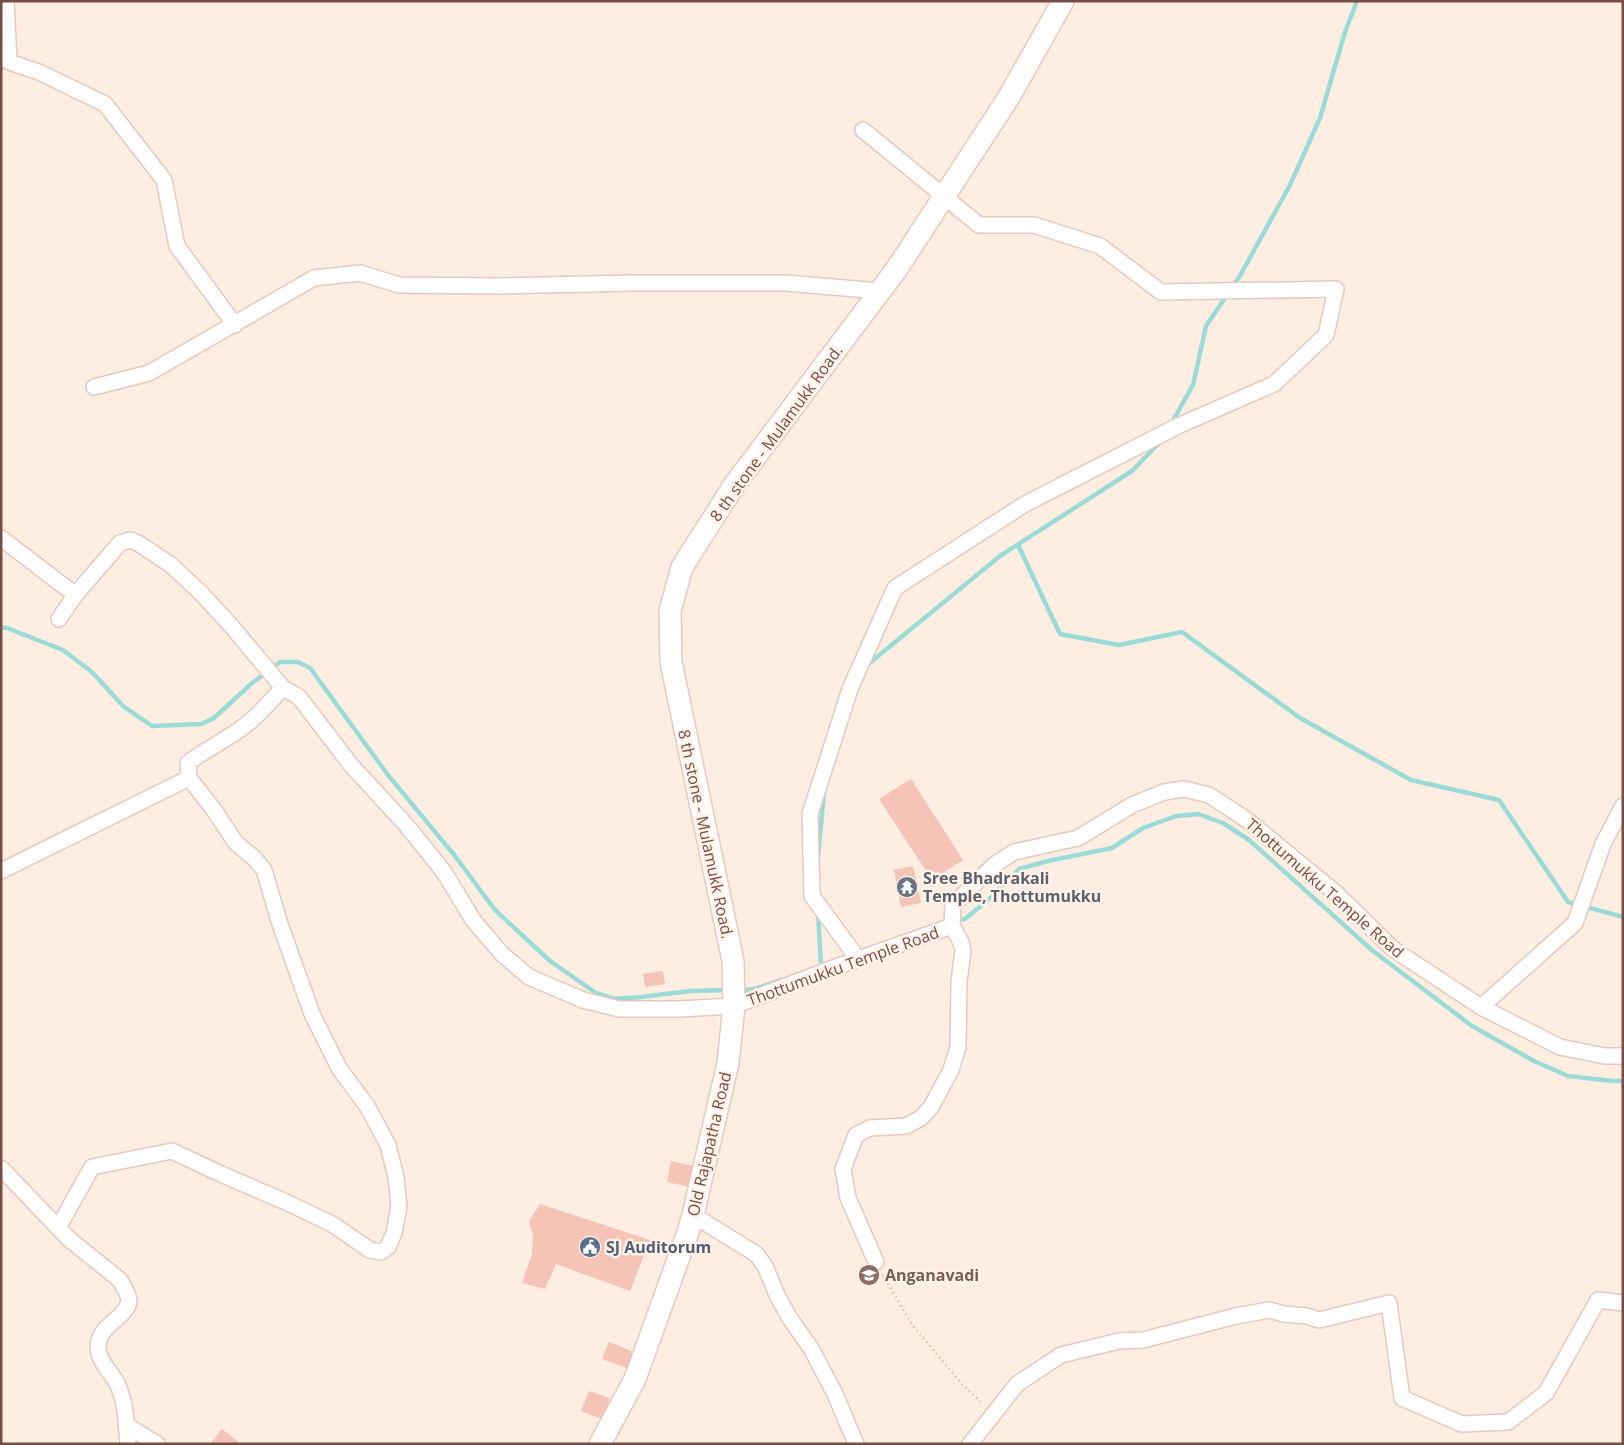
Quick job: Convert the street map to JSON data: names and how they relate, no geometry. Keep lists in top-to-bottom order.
{
  "streets": {
    "main road": ["8 th stone - Mulamukk Road.", "Old Rajapatha Road"],
    "street": ["Thottumukku Temple Road"]
  },
  "crossings": [
    ["8 th stone - Mulamukk Road.", "Old Rajapatha Road"],
    ["Thottumukku Temple Road", "Old Rajapatha Road"]
  ],
  "places": {
    "temple": ["Sree Bhadrakali Temple, Thottumukku"],
    "public building": ["SJ Auditorum"],
    "school or university": ["Anganavadi"]
  }
}
